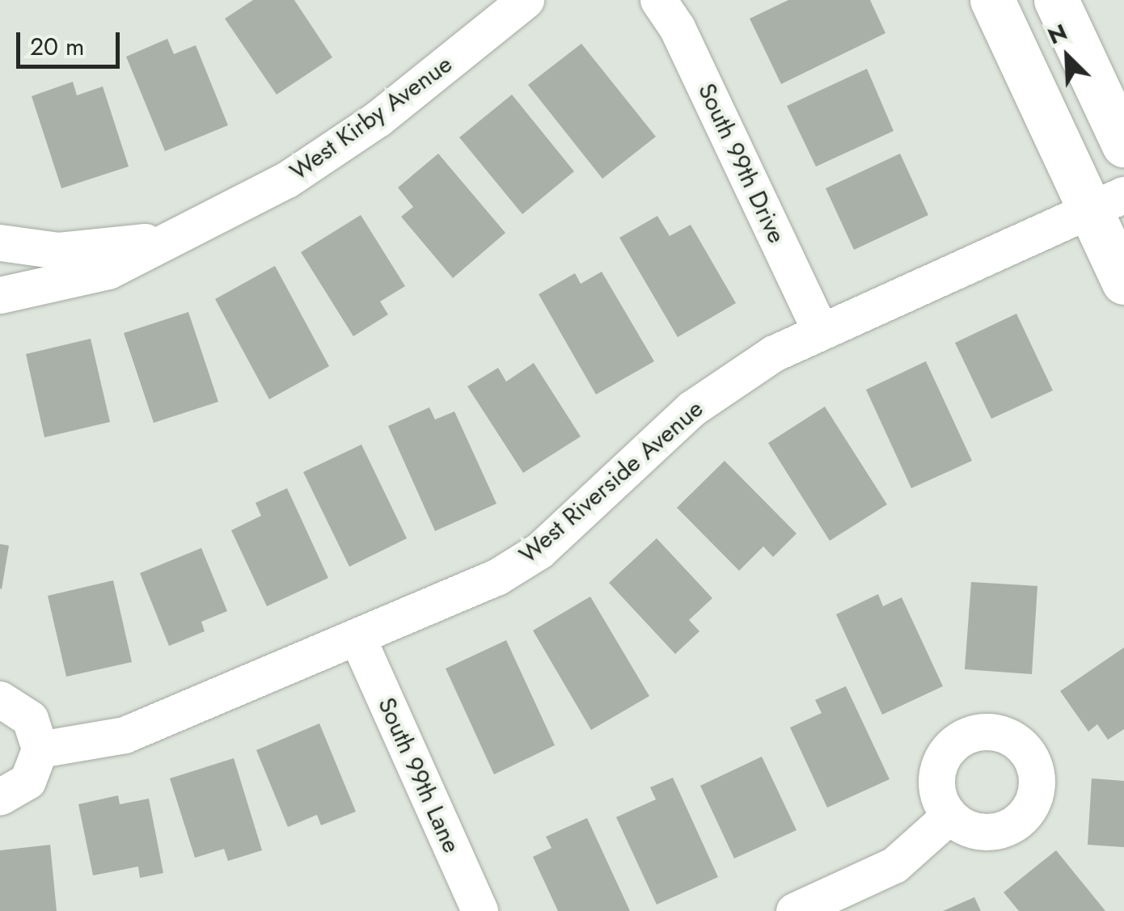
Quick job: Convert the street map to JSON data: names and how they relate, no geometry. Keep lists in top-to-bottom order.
{
  "streets": {
    "street": [
      "West Kirby Avenue",
      "South 99th Drive",
      "West Riverside Avenue",
      "South 99th Lane"
    ]
  },
  "crossings": [
    ["South 99th Drive", "West Riverside Avenue"],
    ["West Riverside Avenue", "South 99th Lane"]
  ],
  "scale_bar": "20 m",
  "north": "top left"
}
